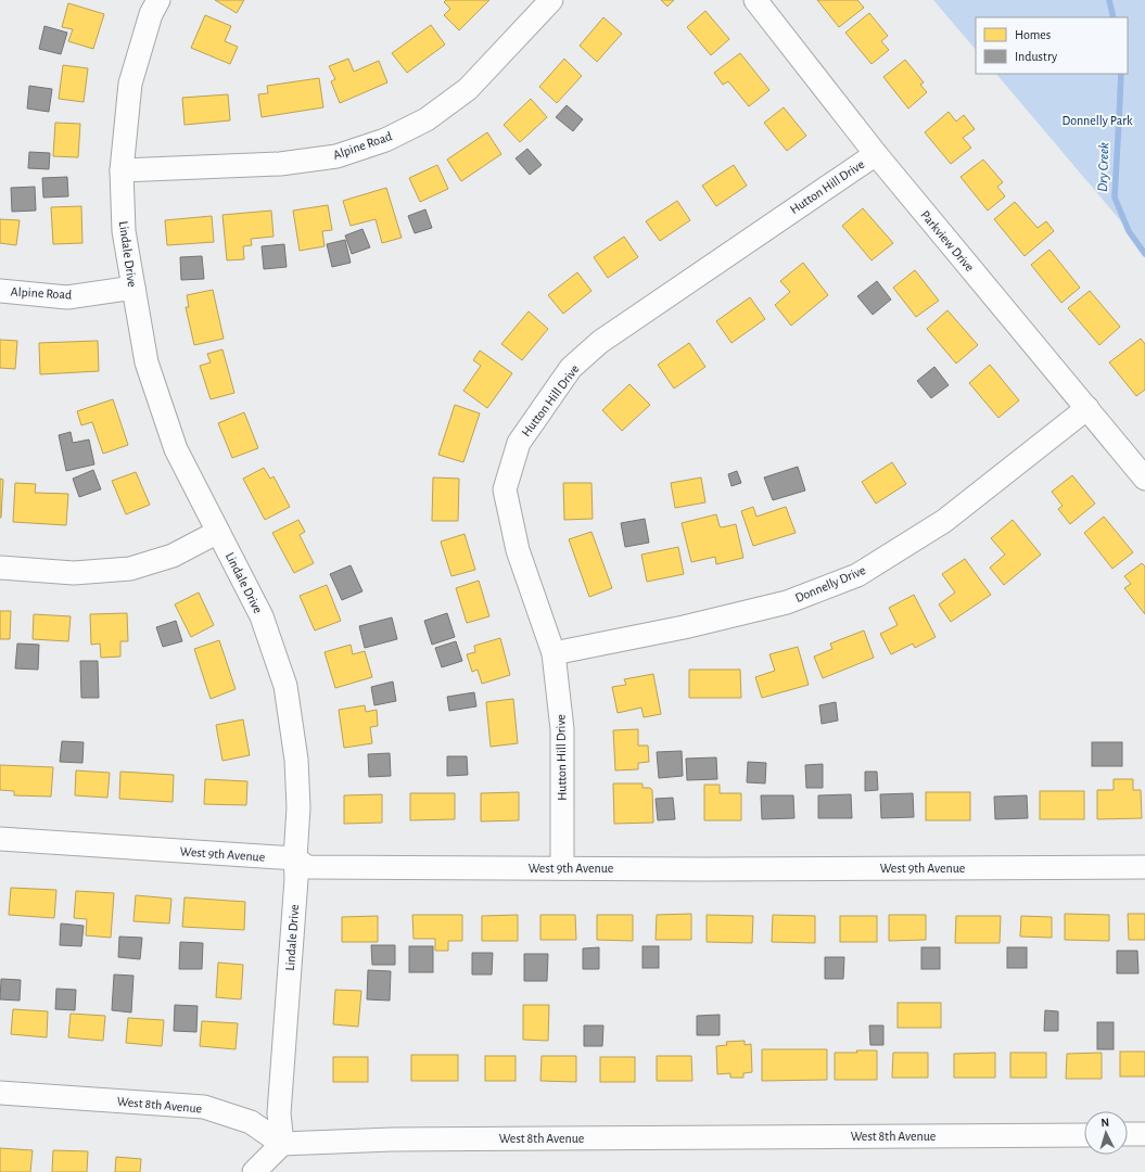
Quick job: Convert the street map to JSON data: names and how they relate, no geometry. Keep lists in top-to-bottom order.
{
  "streets": {
    "street": [
      "Alpine Road",
      "Hutton Hill Drive",
      "Parkview Drive",
      "Lindale Drive",
      "Donnelly Drive",
      "West 9th Avenue",
      "West 8th Avenue"
    ]
  },
  "crossings": [
    ["Alpine Road", "Lindale Drive"],
    ["Hutton Hill Drive", "Parkview Drive"],
    ["Hutton Hill Drive", "Donnelly Drive"],
    ["Hutton Hill Drive", "West 9th Avenue"],
    ["Parkview Drive", "Donnelly Drive"],
    ["Lindale Drive", "West 9th Avenue"],
    ["Lindale Drive", "West 8th Avenue"]
  ],
  "water": ["Dry Creek"],
  "parks": ["Donnelly Park"],
  "legend": ["Homes", "Industry"],
  "north": "top"
}
